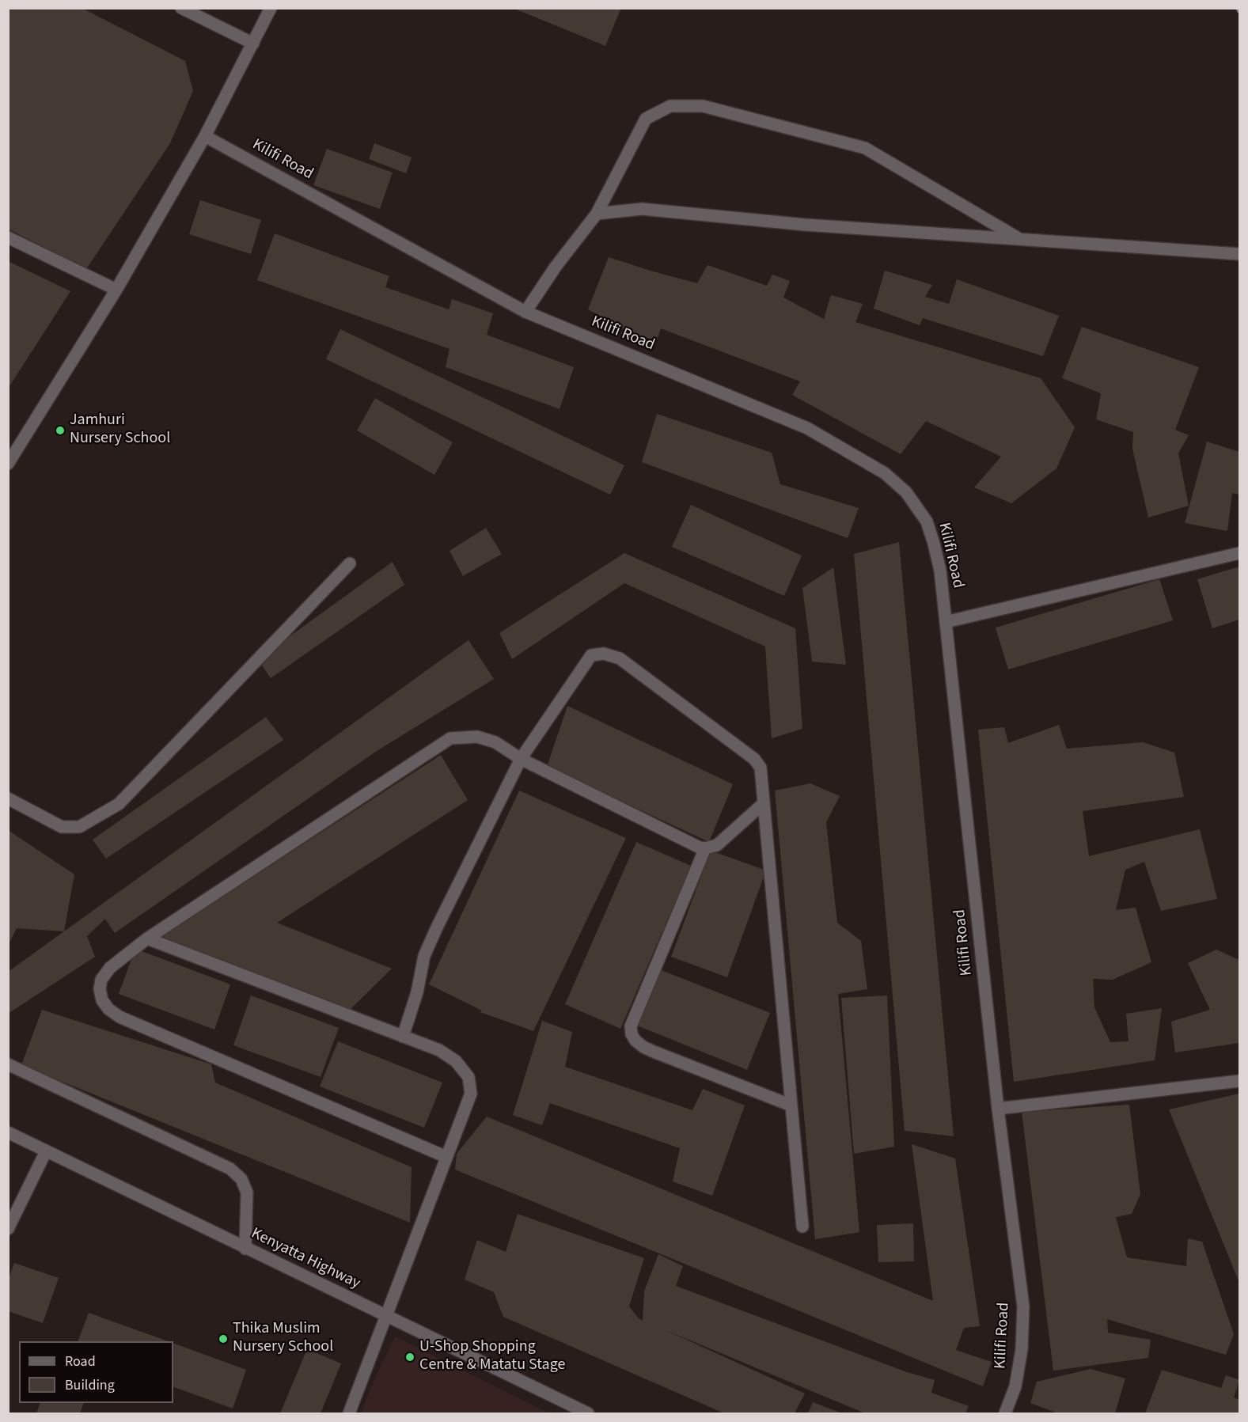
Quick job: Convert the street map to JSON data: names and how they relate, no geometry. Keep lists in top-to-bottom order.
{
  "streets": {
    "street": ["Kilifi Road", "Kenyatta Highway"]
  },
  "places": ["Jamhuri Nursery School", "Thika Muslim Nursery School", "U-Shop Shopping Centre & Matatu Stage"],
  "legend": ["Road", "Building"]
}
